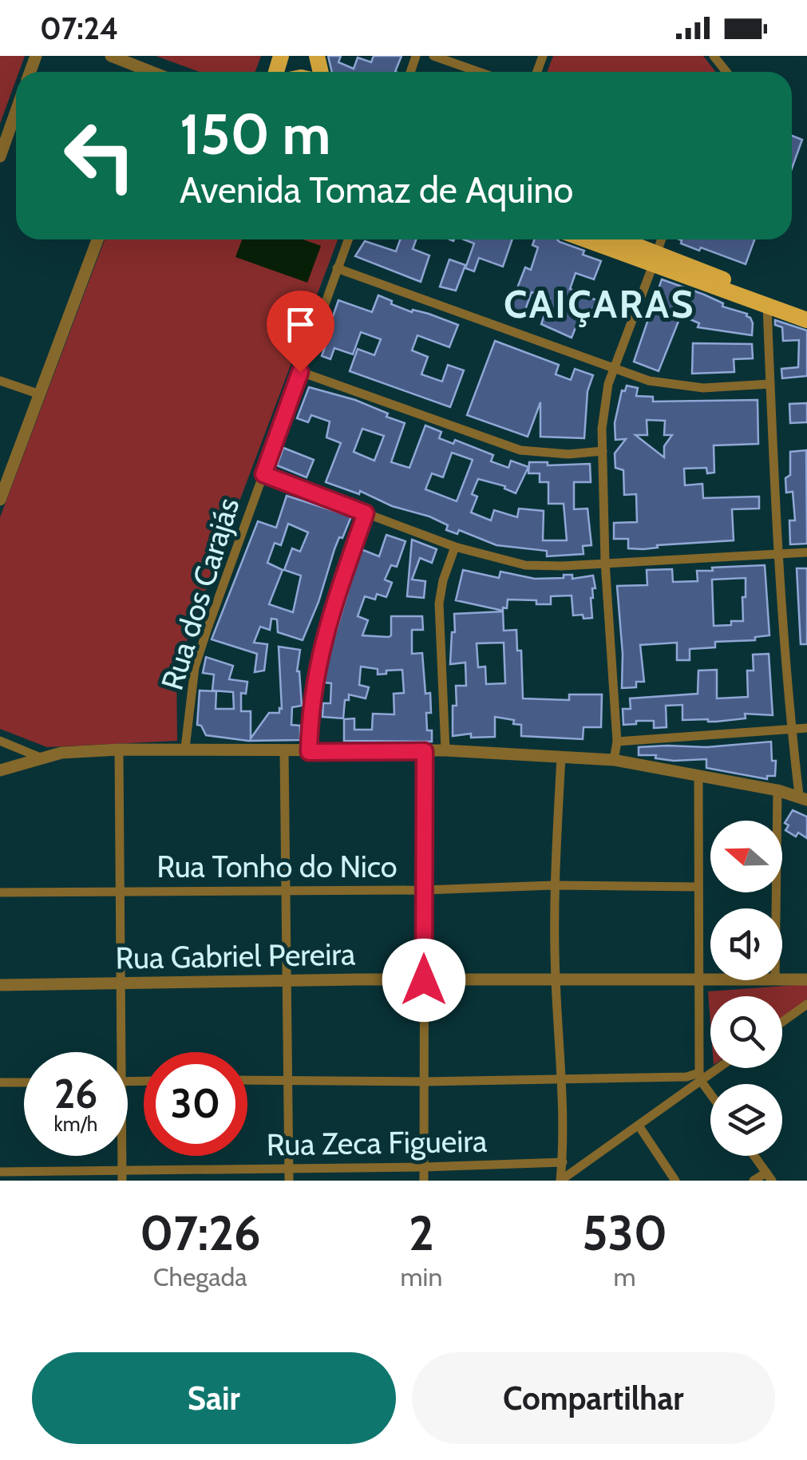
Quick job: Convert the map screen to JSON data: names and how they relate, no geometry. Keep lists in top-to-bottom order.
{
  "streets": {
    "street": [
      "Rua dos Carajás",
      "Rua Tonho do Nico",
      "Rua Gabriel Pereira",
      "Rua Zeca Figueira"
    ]
  },
  "districts": ["CAIÇARAS"],
  "north": "left",
  "page": {
    "status": "07:24",
    "turn": ["150 m", "Avenida Tomaz de Aquino"],
    "speed": "26 km/h",
    "limit": "30",
    "eta": [
      "07:26",
      "Chegada",
      "2",
      "min",
      "530",
      "m"
    ],
    "buttons": ["Sair", "Compartilhar"]
  }
}
